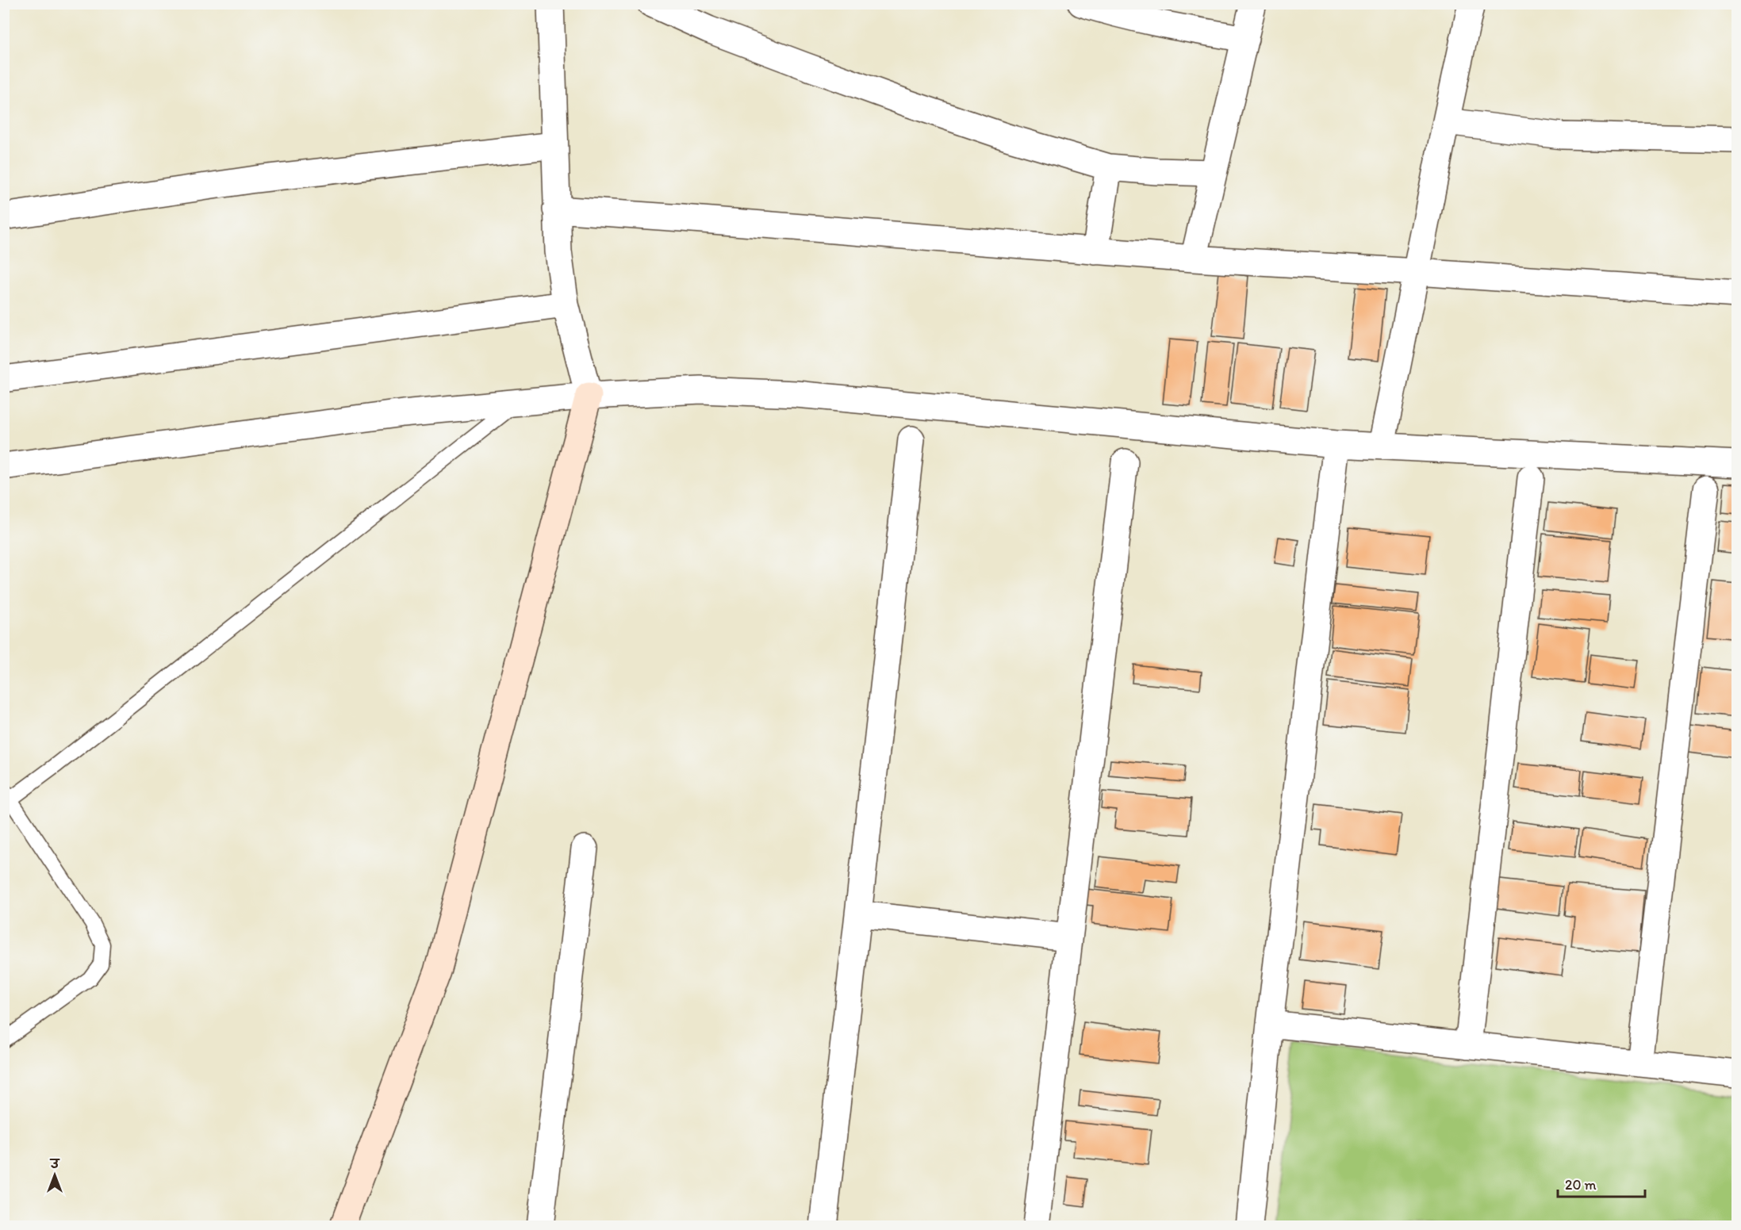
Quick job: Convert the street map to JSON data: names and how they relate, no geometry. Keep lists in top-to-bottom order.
{
  "scale_bar": "20 m",
  "north": "top"
}
